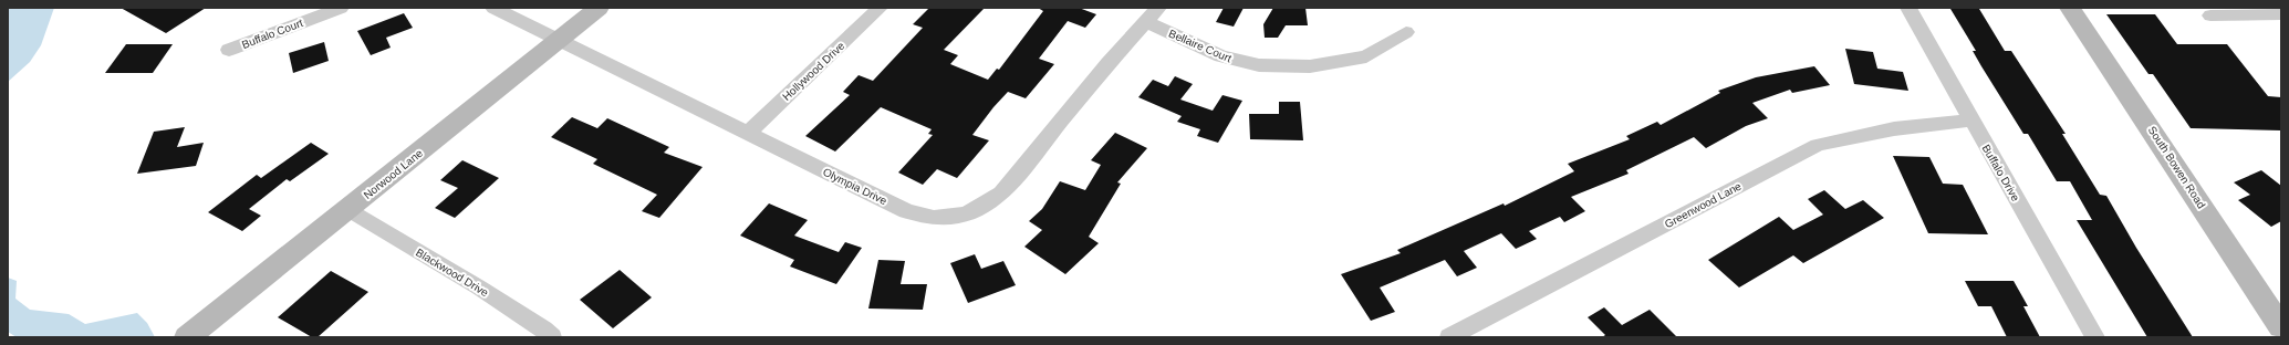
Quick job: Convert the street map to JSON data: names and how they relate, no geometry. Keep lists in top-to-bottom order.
{
  "streets": {
    "street": [
      "Buffalo Court",
      "Bellaire Court",
      "Hollywood Drive",
      "South Bowen Road",
      "Buffalo Drive",
      "Norwood Lane",
      "Olympia Drive",
      "Greenwood Lane",
      "Blackwood Drive"
    ]
  },
  "crossings": [
    ["Bellaire Court", "Olympia Drive"],
    ["Hollywood Drive", "Olympia Drive"],
    ["Buffalo Drive", "Greenwood Lane"],
    ["Norwood Lane", "Olympia Drive"],
    ["Norwood Lane", "Blackwood Drive"]
  ]
}
